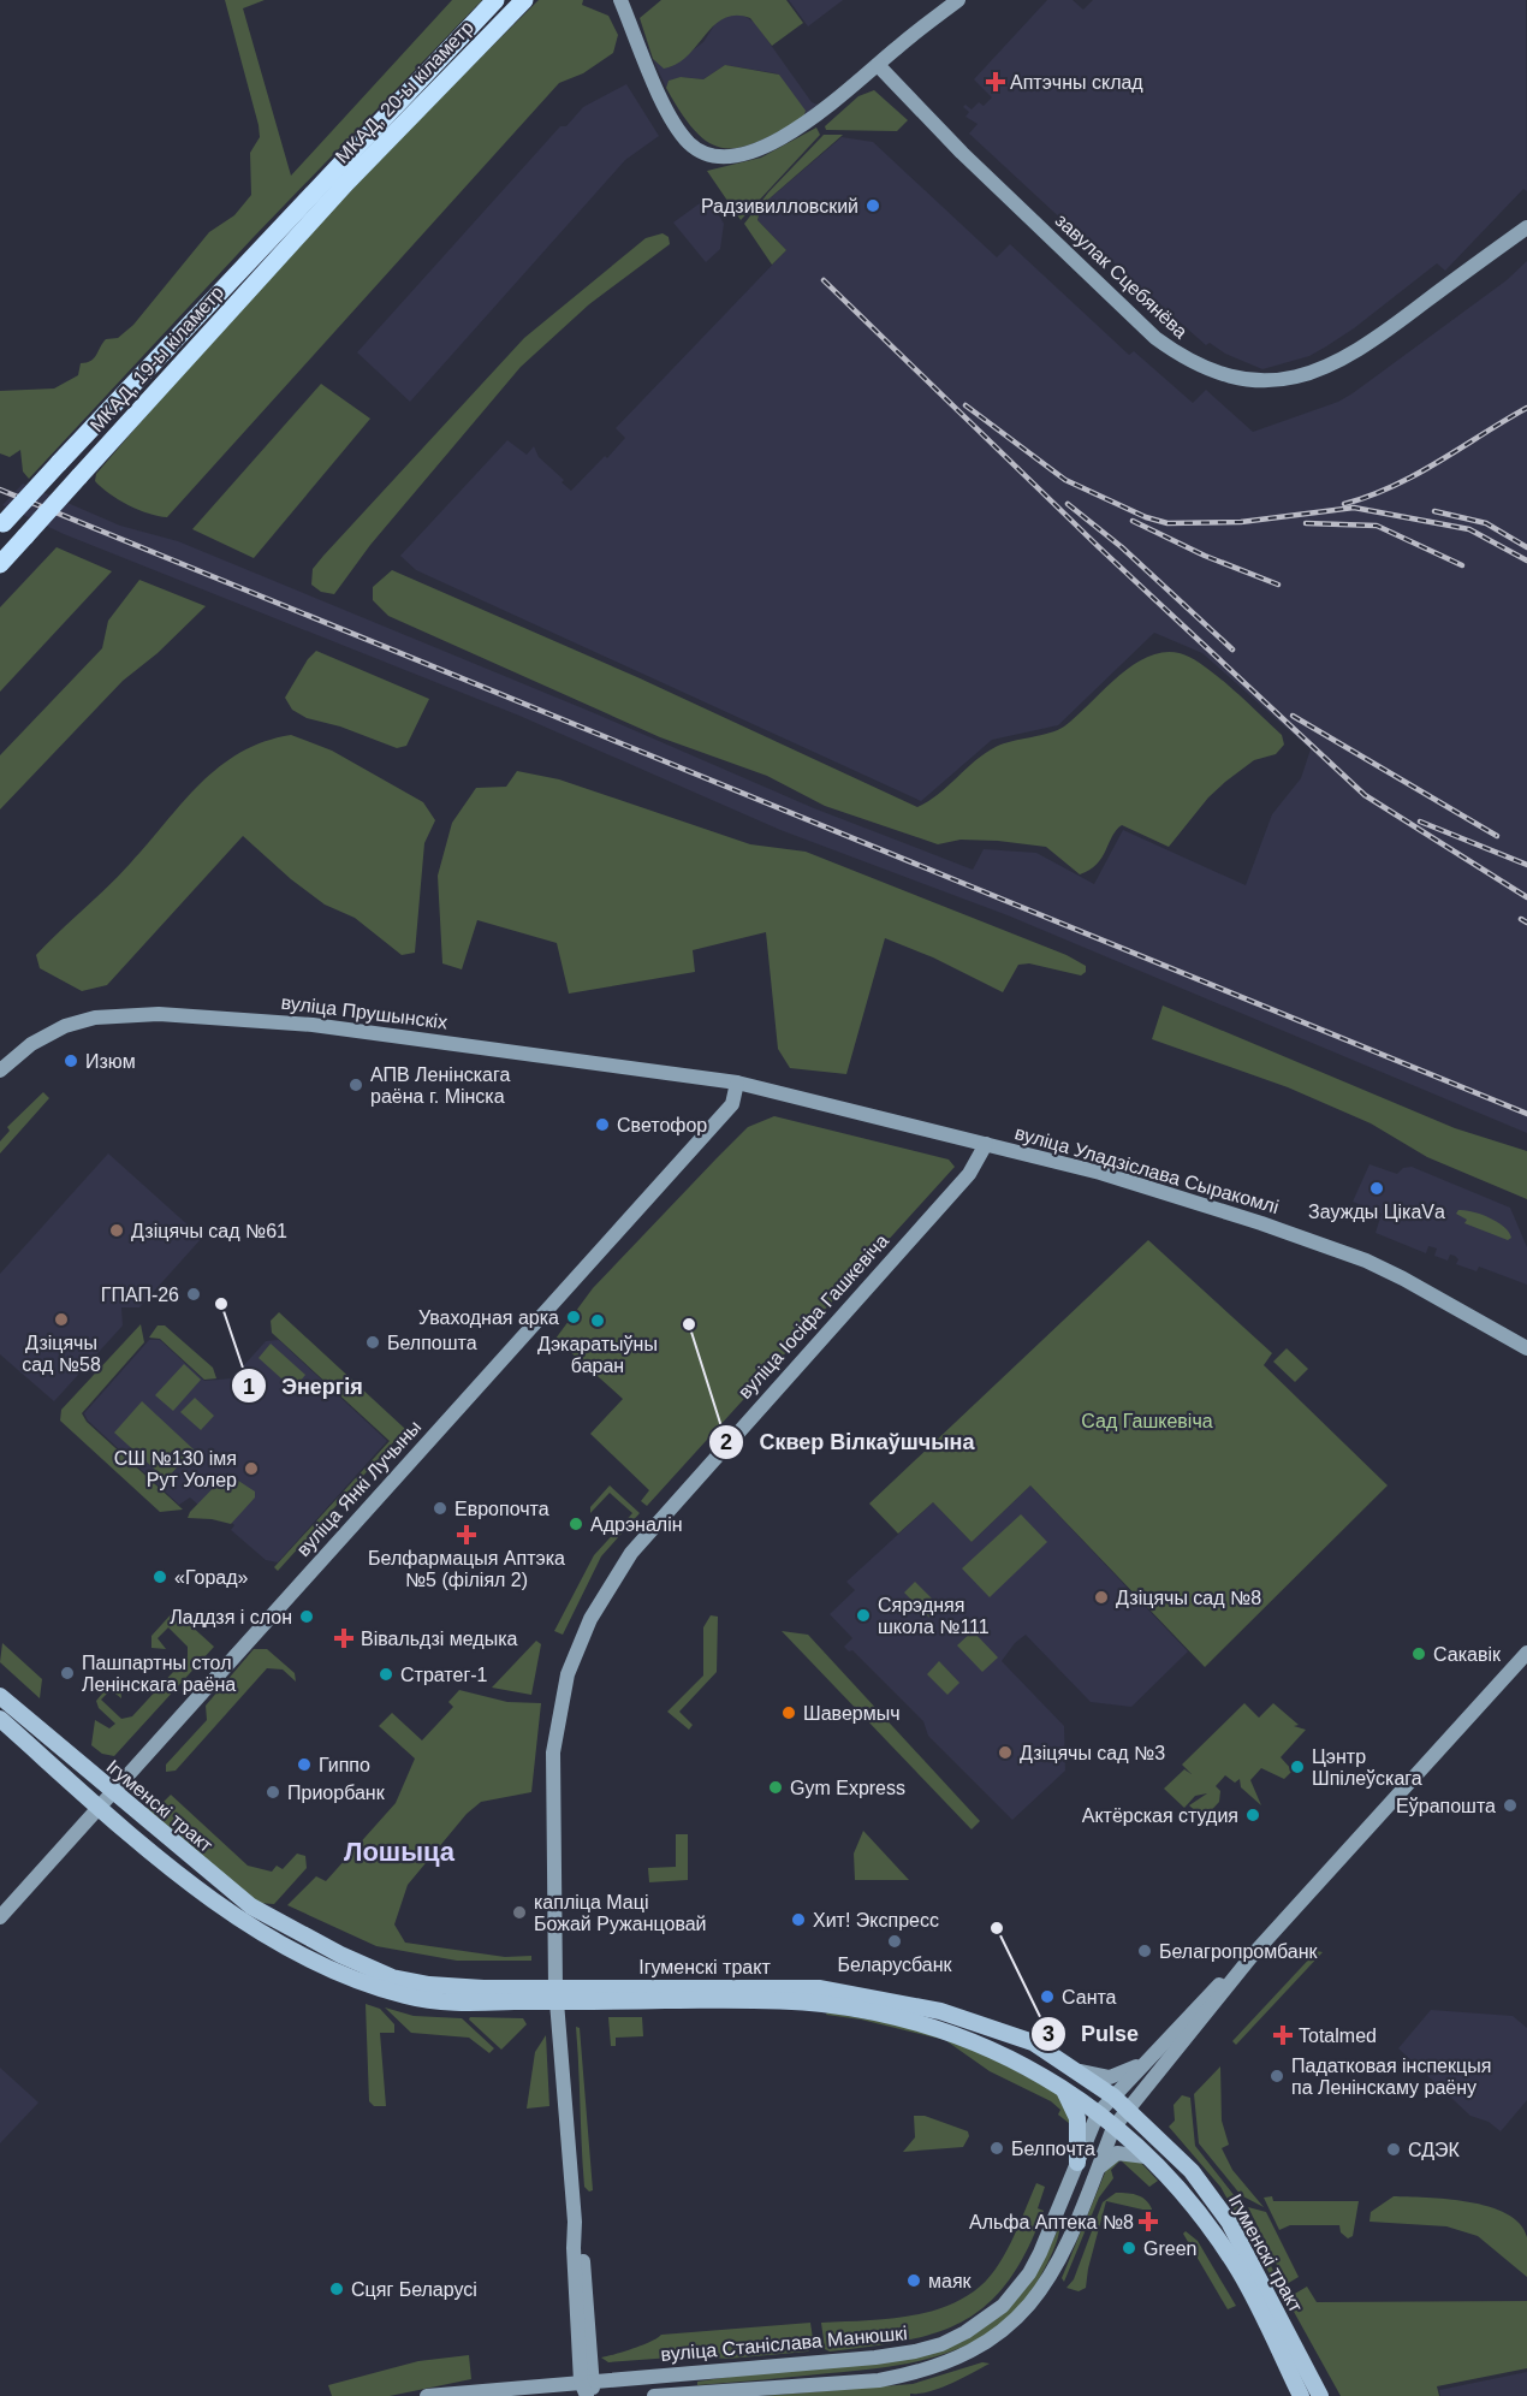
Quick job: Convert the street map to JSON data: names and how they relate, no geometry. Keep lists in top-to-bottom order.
{
  "streets": {
    "highway": ["МКАД, 20-ы кіламетр", "МКАД, 19-ы кіламетр"],
    "main road": ["Ігуменскі тракт"],
    "street": [
      "завулак Сцебянёва",
      "вуліца Прушынскіх",
      "вуліца Уладзіслава Сыракомлі",
      "вуліца Іосіфа Гашкевіча",
      "вуліца Янкі Лучыны",
      "вуліца Станіслава Манюшкі"
    ]
  },
  "crossings": [
    ["МКАД, 20-ы кіламетр", "МКАД, 19-ы кіламетр"],
    ["вуліца Прушынскіх", "вуліца Уладзіслава Сыракомлі"],
    ["вуліца Прушынскіх", "вуліца Янкі Лучыны"],
    ["вуліца Уладзіслава Сыракомлі", "вуліца Іосіфа Гашкевіча"],
    ["вуліца Уладзіслава Сыракомлі", "вуліца Янкі Лучыны"],
    ["вуліца Іосіфа Гашкевіча", "Ігуменскі тракт"],
    ["вуліца Іосіфа Гашкевіча", "вуліца Станіслава Манюшкі"],
    ["вуліца Янкі Лучыны", "Ігуменскі тракт"],
    ["Ігуменскі тракт", "вуліца Станіслава Манюшкі"]
  ],
  "districts": ["Лошыца"],
  "parks": ["Сад Гашкевіча"],
  "places": {
    "health": [
      "Аптэчны склад",
      "Белфармацыя Аптэка №5 (філіял 2)",
      "Вівальдзі медыка",
      "Totalmed",
      "Альфа Аптека №8"
    ],
    "other": [
      "Радзивилловский",
      "Изюм",
      "АПВ Ленінскага раёна г. Мінска",
      "Светофор",
      "Заужды ЦікаVа",
      "Дзіцячы сад №61",
      "ГПАП-26",
      "Энергія",
      "Уваходная арка",
      "Дзіцячы сад №58",
      "Дэкаратыўны баран",
      "Сквер Вілкаўшчына",
      "Белпошта",
      "СШ №130 імя Рут Уолер",
      "Европочта",
      "Адрэналін",
      "«Горад»",
      "Дзіцячы сад №8",
      "Сярэдняя школа №111",
      "Ладдзя і слон",
      "Сакавік",
      "Пашпартны стол Ленінскага раёна",
      "Стратег-1",
      "Шавермыч",
      "Дзіцячы сад №3",
      "Гиппо",
      "Цэнтр Шпілеўскага",
      "Gym Express",
      "Приорбанк",
      "Еўрапошта",
      "Актёрская студия",
      "капліца Маці Божай Ружанцовай",
      "Хит! Экспресс",
      "Pulse",
      "Беларусбанк",
      "Белагропромбанк",
      "Санта",
      "Падатковая інспекцыя па Ленінскаму раёну",
      "Белпочта",
      "СДЭК",
      "Green",
      "маяк",
      "Сцяг Беларусі"
    ]
  }
}
